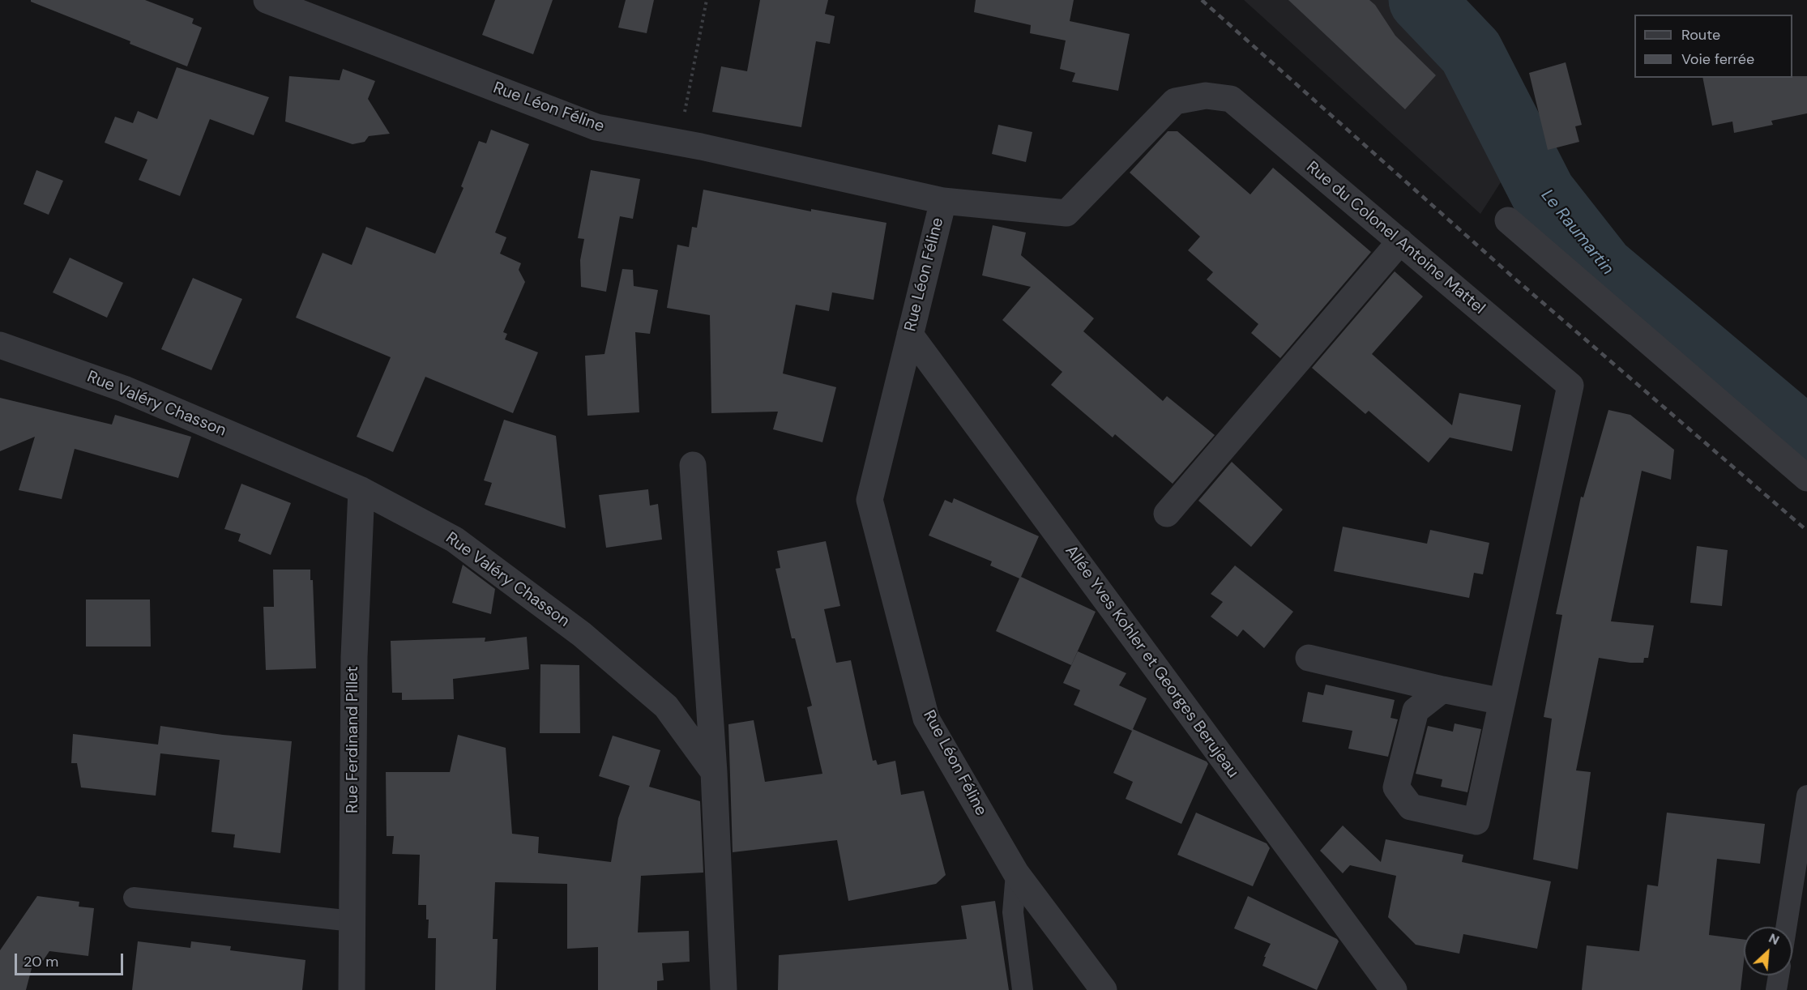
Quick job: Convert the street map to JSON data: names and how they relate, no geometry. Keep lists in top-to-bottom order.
{
  "streets": {
    "street": [
      "Rue Léon Féline",
      "Rue du Colonel Antoine Mattel",
      "Rue Valéry Chasson",
      "Allée Yves Kohler et Georges Berujeau",
      "Rue Ferdinand Pillet"
    ]
  },
  "crossings": [
    ["Rue Léon Féline", "Rue du Colonel Antoine Mattel"],
    ["Rue Léon Féline", "Allée Yves Kohler et Georges Berujeau"],
    ["Rue Valéry Chasson", "Rue Ferdinand Pillet"]
  ],
  "water": ["Le Raumartin"],
  "legend": ["Route", "Voie ferrée"],
  "scale_bar": "20 m",
  "north": "top right"
}
